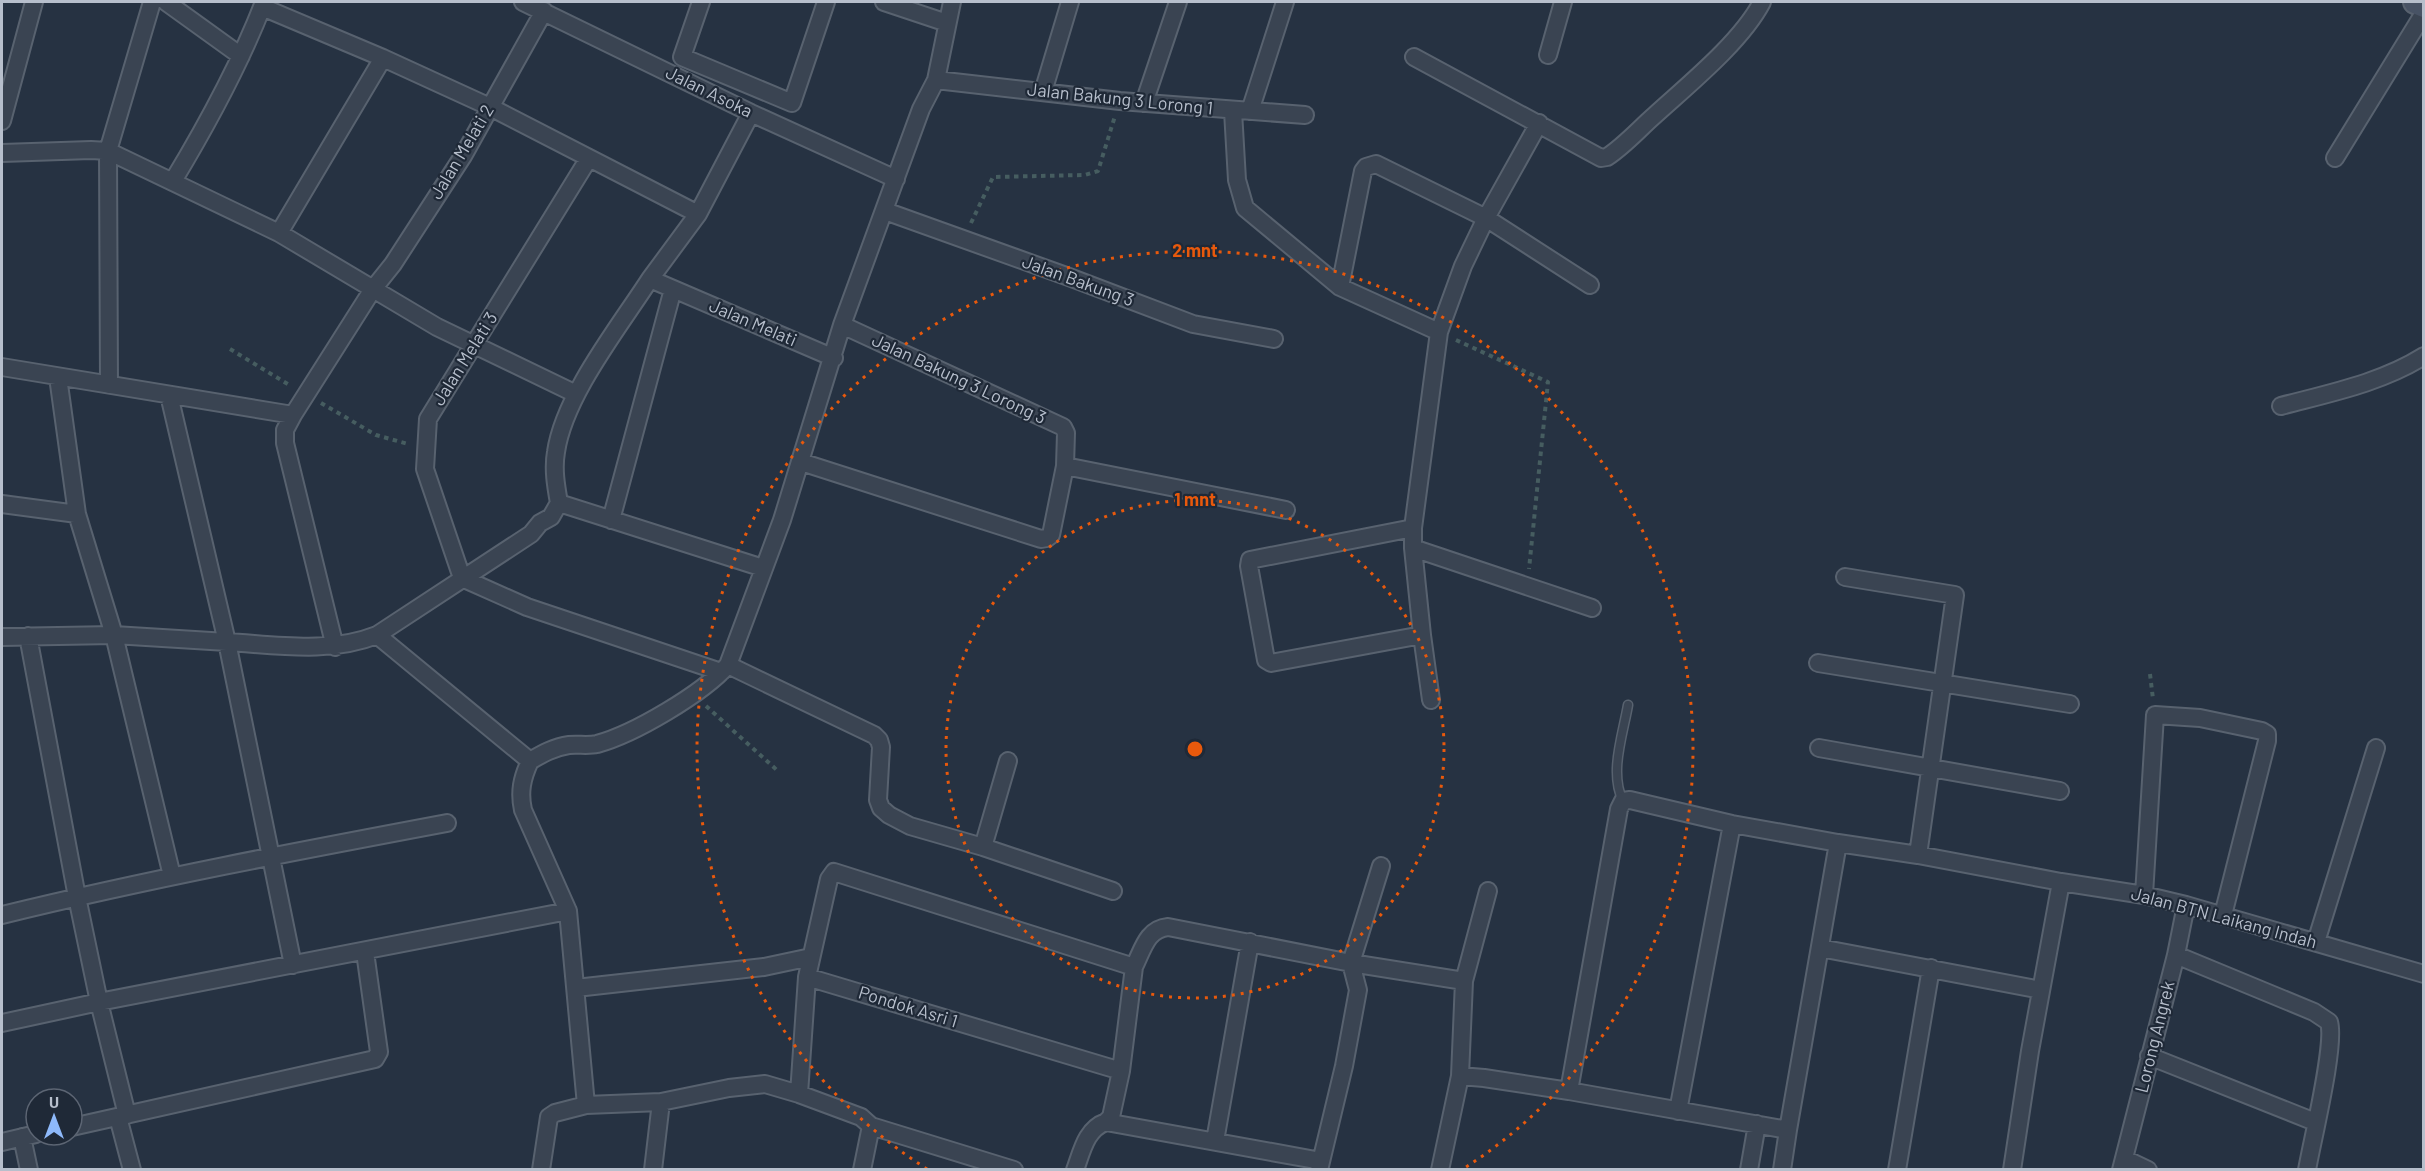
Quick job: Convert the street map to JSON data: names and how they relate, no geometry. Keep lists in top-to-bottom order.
{
  "streets": {
    "street": [
      "Jalan Asoka",
      "Jalan Bakung 3 Lorong 1",
      "Jalan Melati 2",
      "Jalan Bakung 3",
      "Jalan Melati",
      "Jalan Melati 3",
      "Jalan Bakung 3 Lorong 3",
      "Jalan BTN Laikang Indah",
      "Pondok Asri 1",
      "Lorong Angrek"
    ]
  },
  "crossings": [
    ["Jalan Asoka", "Jalan Melati 2"],
    ["Jalan BTN Laikang Indah", "Lorong Angrek"]
  ],
  "north": "top",
  "rings": ["2 mnt", "1 mnt"]
}
